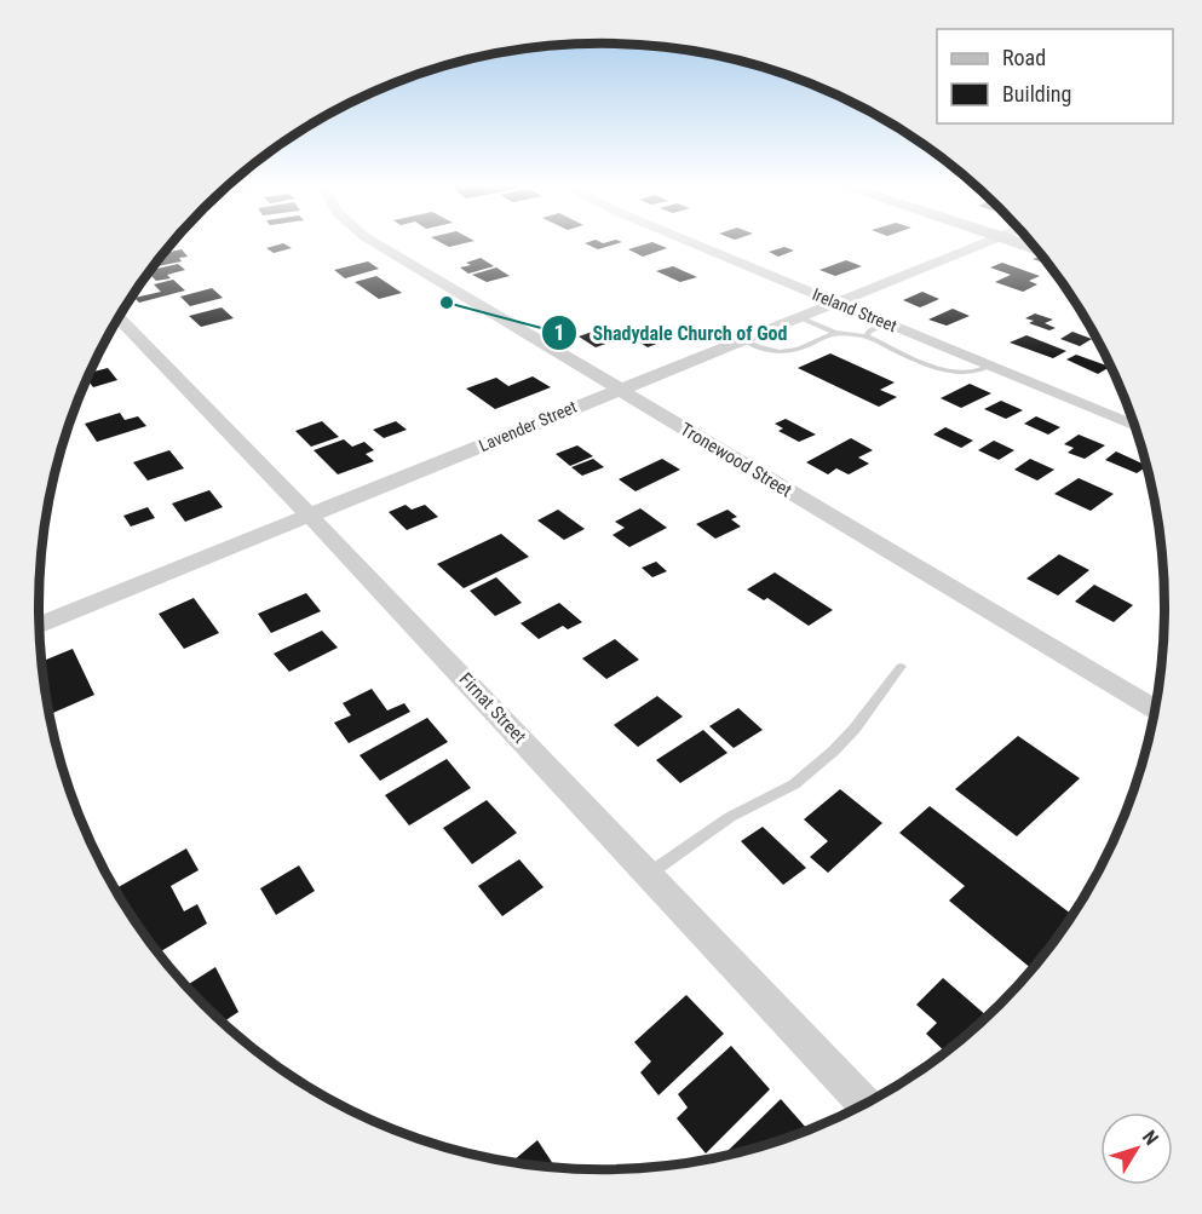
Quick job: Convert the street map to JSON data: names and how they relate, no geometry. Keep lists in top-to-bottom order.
{
  "streets": {
    "street": [
      "Ireland Street",
      "Lavender Street",
      "Tronewood Street",
      "Firnat Street"
    ]
  },
  "crossings": [
    ["Ireland Street", "Lavender Street"],
    ["Lavender Street", "Tronewood Street"],
    ["Lavender Street", "Firnat Street"]
  ],
  "places": ["Shadydale Church of God"],
  "legend": ["Road", "Building"],
  "north": "top right"
}
